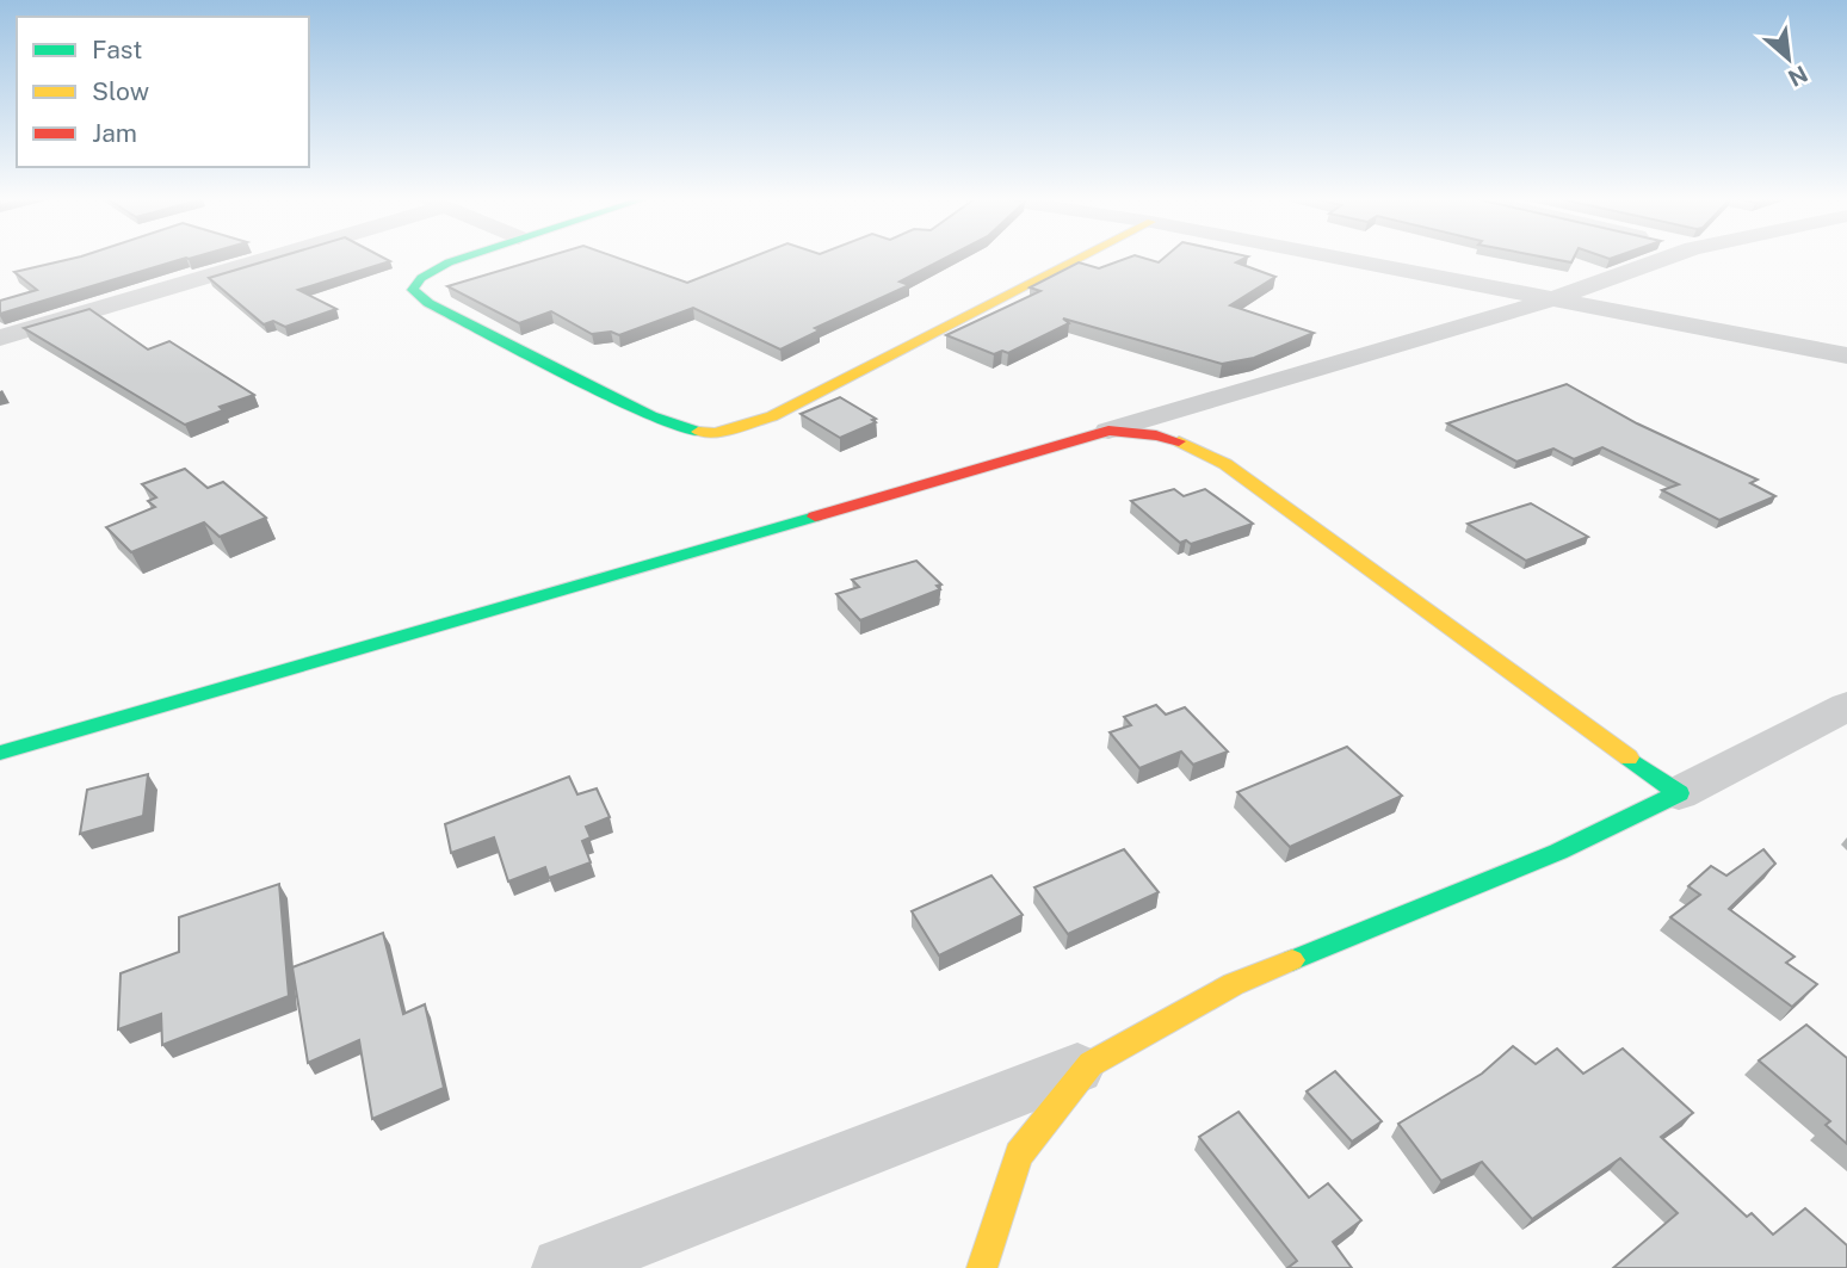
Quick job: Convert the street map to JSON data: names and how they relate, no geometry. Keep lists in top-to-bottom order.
{
  "legend": ["Fast", "Slow", "Jam"],
  "north": "bottom right"
}
